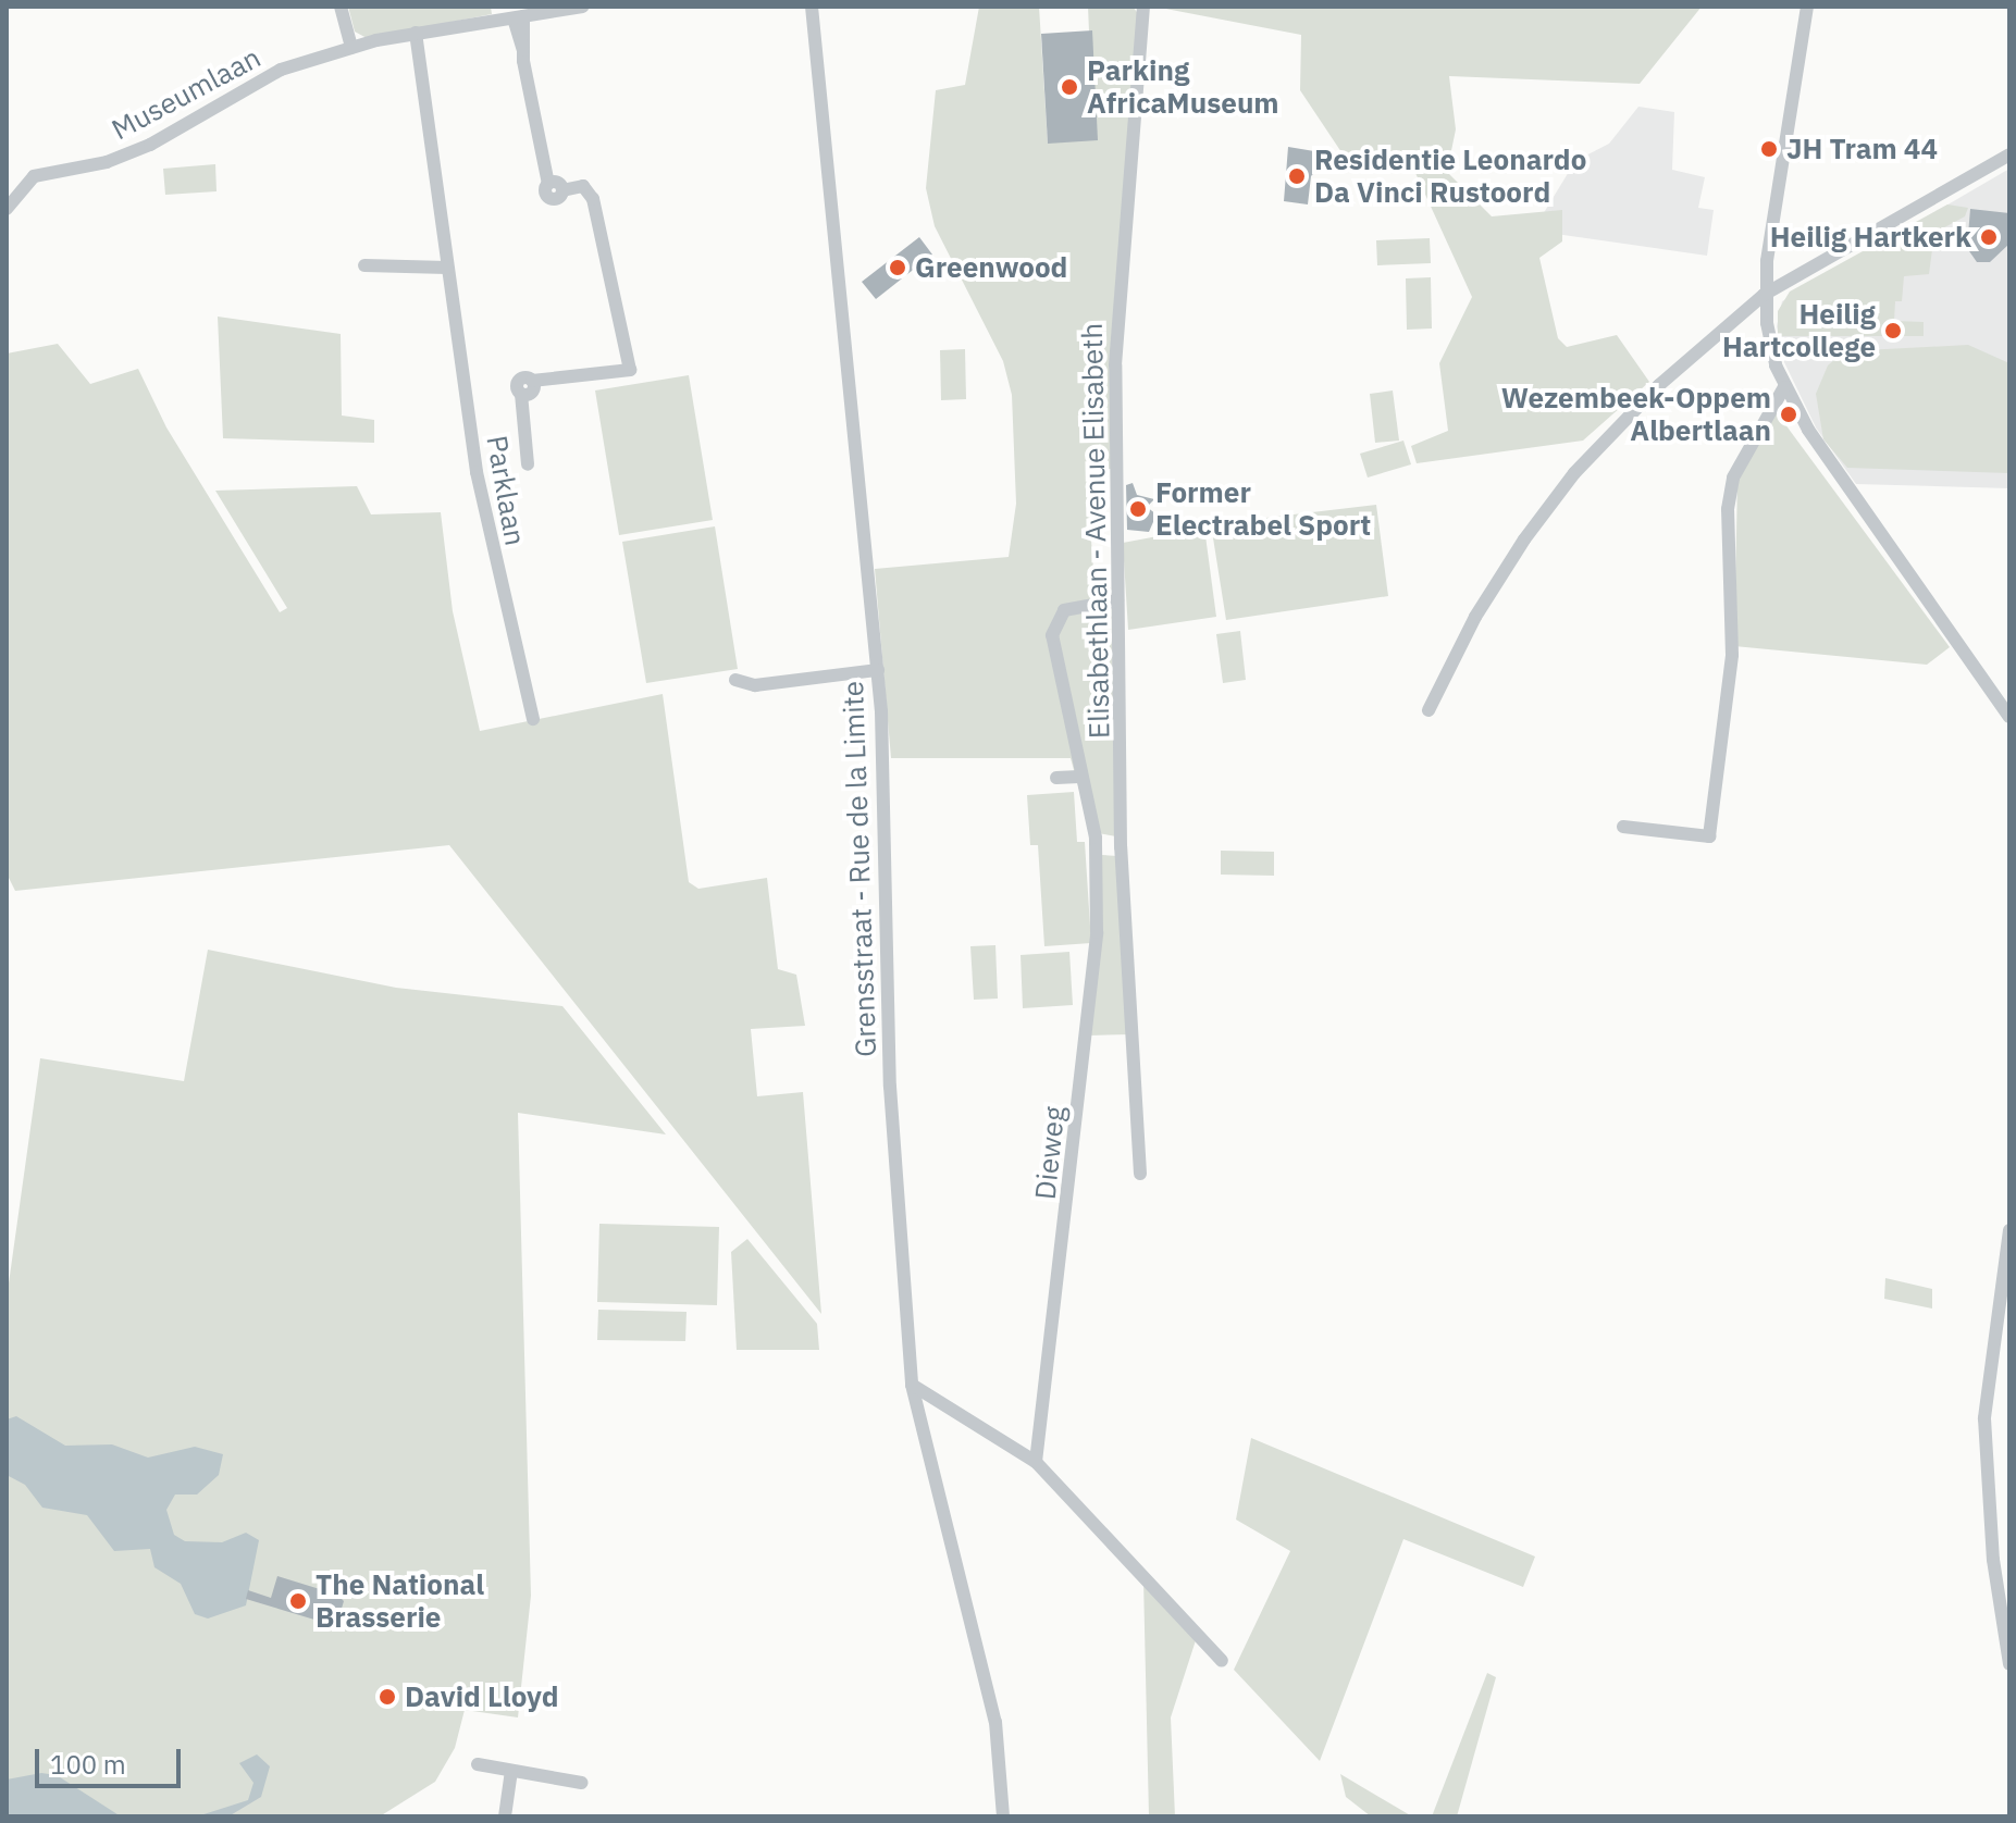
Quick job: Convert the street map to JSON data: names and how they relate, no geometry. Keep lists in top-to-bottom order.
{
  "streets": {
    "street": [
      "Museumlaan",
      "Parklaan",
      "Elisabethlaan - Avenue Elisabeth",
      "Grensstraat - Rue de la Limite",
      "Dieweg"
    ]
  },
  "crossings": [
    ["Museumlaan", "Parklaan"],
    ["Elisabethlaan - Avenue Elisabeth", "Dieweg"]
  ],
  "places": [
    "Parking AfricaMuseum",
    "JH Tram 44",
    "Residentie Leonardo Da Vinci Rustoord",
    "Heilig Hartkerk",
    "Greenwood",
    "Heilig Hartcollege",
    "Wezembeek-Oppem Albertlaan",
    "Former Electrabel Sport",
    "The National Brasserie",
    "David Lloyd"
  ],
  "scale_bar": "100 m"
}
